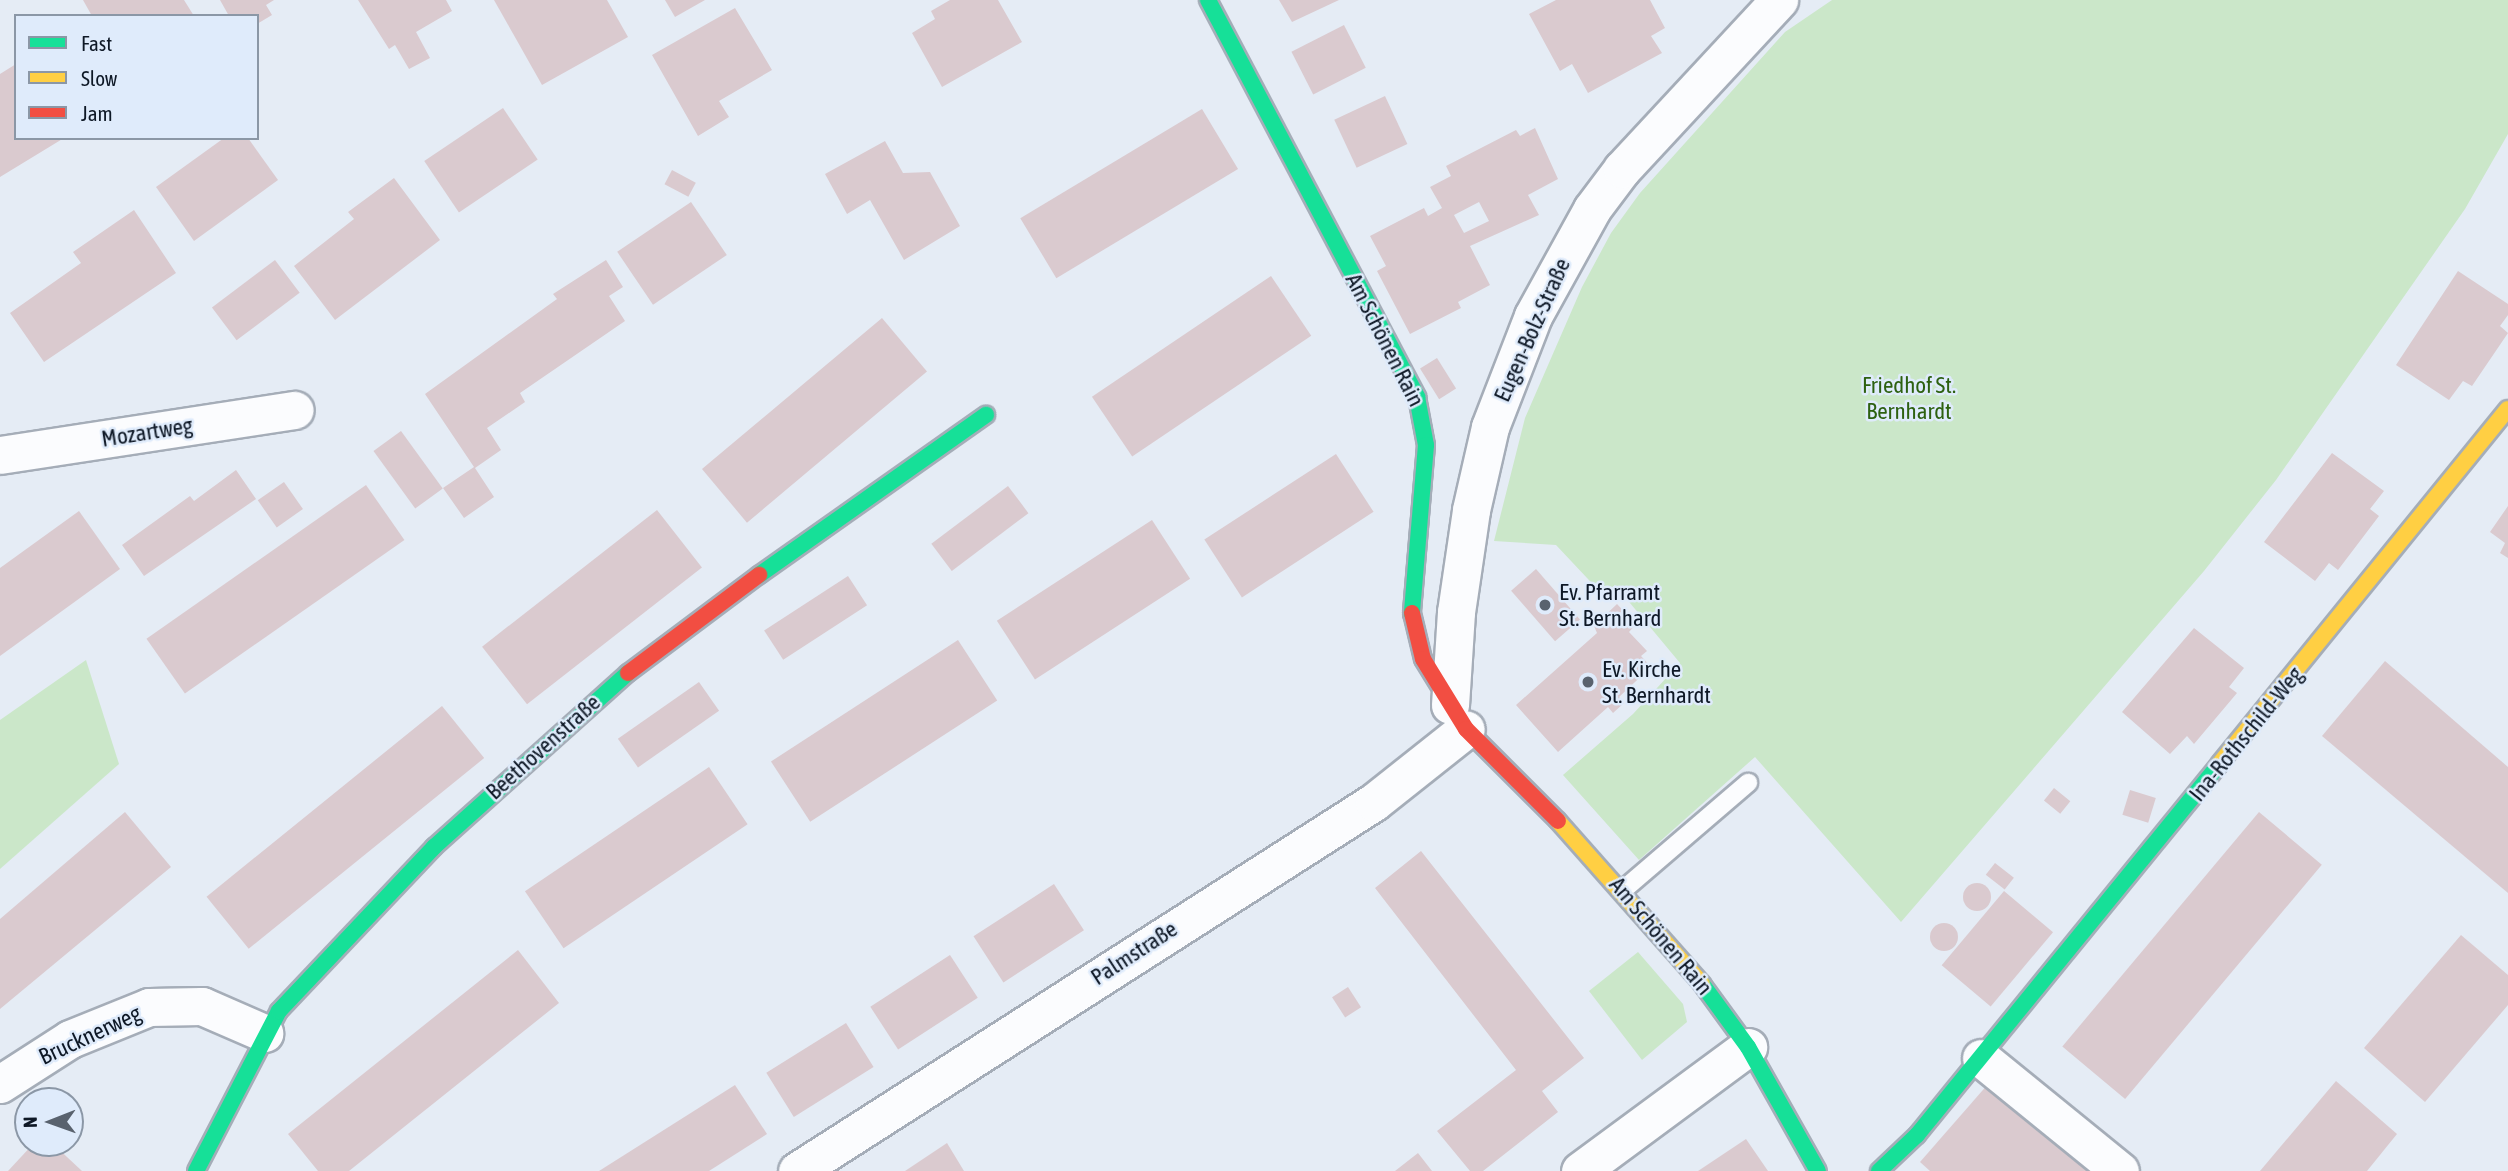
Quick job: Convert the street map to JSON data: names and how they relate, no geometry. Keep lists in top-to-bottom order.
{
  "streets": {
    "street": [
      "Eugen-Bolz-Straße",
      "Am Schönen Rain",
      "Mozartweg",
      "Ina-Rothschild-Weg",
      "Beethovenstraße",
      "Palmstraße",
      "Brucknerweg"
    ]
  },
  "crossings": [
    ["Eugen-Bolz-Straße", "Am Schönen Rain"],
    ["Eugen-Bolz-Straße", "Palmstraße"],
    ["Am Schönen Rain", "Palmstraße"],
    ["Beethovenstraße", "Brucknerweg"]
  ],
  "parks": ["Friedhof St. Bernhardt"],
  "places": ["Ev. Pfarramt St. Bernhard", "Ev. Kirche St. Bernhardt"],
  "legend": ["Fast", "Slow", "Jam"],
  "north": "left"
}
